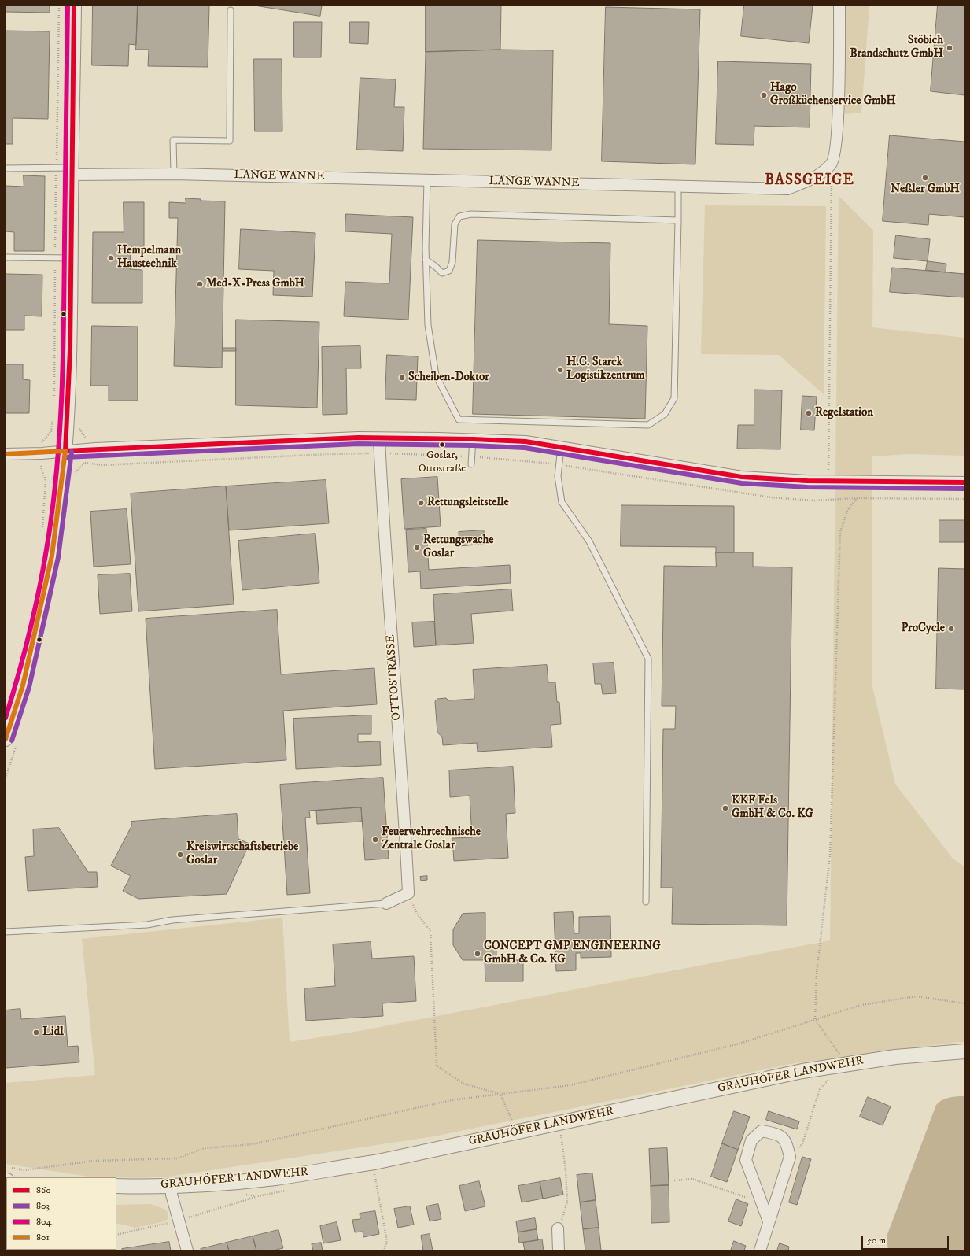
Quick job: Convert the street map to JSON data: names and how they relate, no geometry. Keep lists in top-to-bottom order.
{
  "streets": {
    "street": ["LANGE WANNE", "OTTOSTRASSE", "GRAUHÖFER LANDWEHR"]
  },
  "districts": ["BASSGEIGE"],
  "places": [
    "Stöbich Brandschutz GmbH",
    "Hago Großküchenservice GmbH",
    "Neßler GmbH",
    "Hempelmann Haustechnik",
    "Med-X-Press GmbH",
    "H.C. Starck Logistikzentrum",
    "Scheiben-Doktor",
    "Regelstation",
    "Goslar, Ottostraße",
    "Rettungsleitstelle",
    "Rettungswache Goslar",
    "ProCycle",
    "KKF Fels GmbH & Co. KG",
    "Feuerwehrtechnische Zentrale Goslar",
    "Kreiswirtschaftsbetriebe Goslar",
    "CONCEPT GMP ENGINEERING GmbH & Co. KG",
    "Lidl"
  ],
  "lines": [
    "transit line 860",
    "transit line 804",
    "transit line 803",
    "transit line 801"
  ],
  "legend": [
    "860",
    "803",
    "804",
    "801"
  ],
  "scale_bar": "50 m"
}
